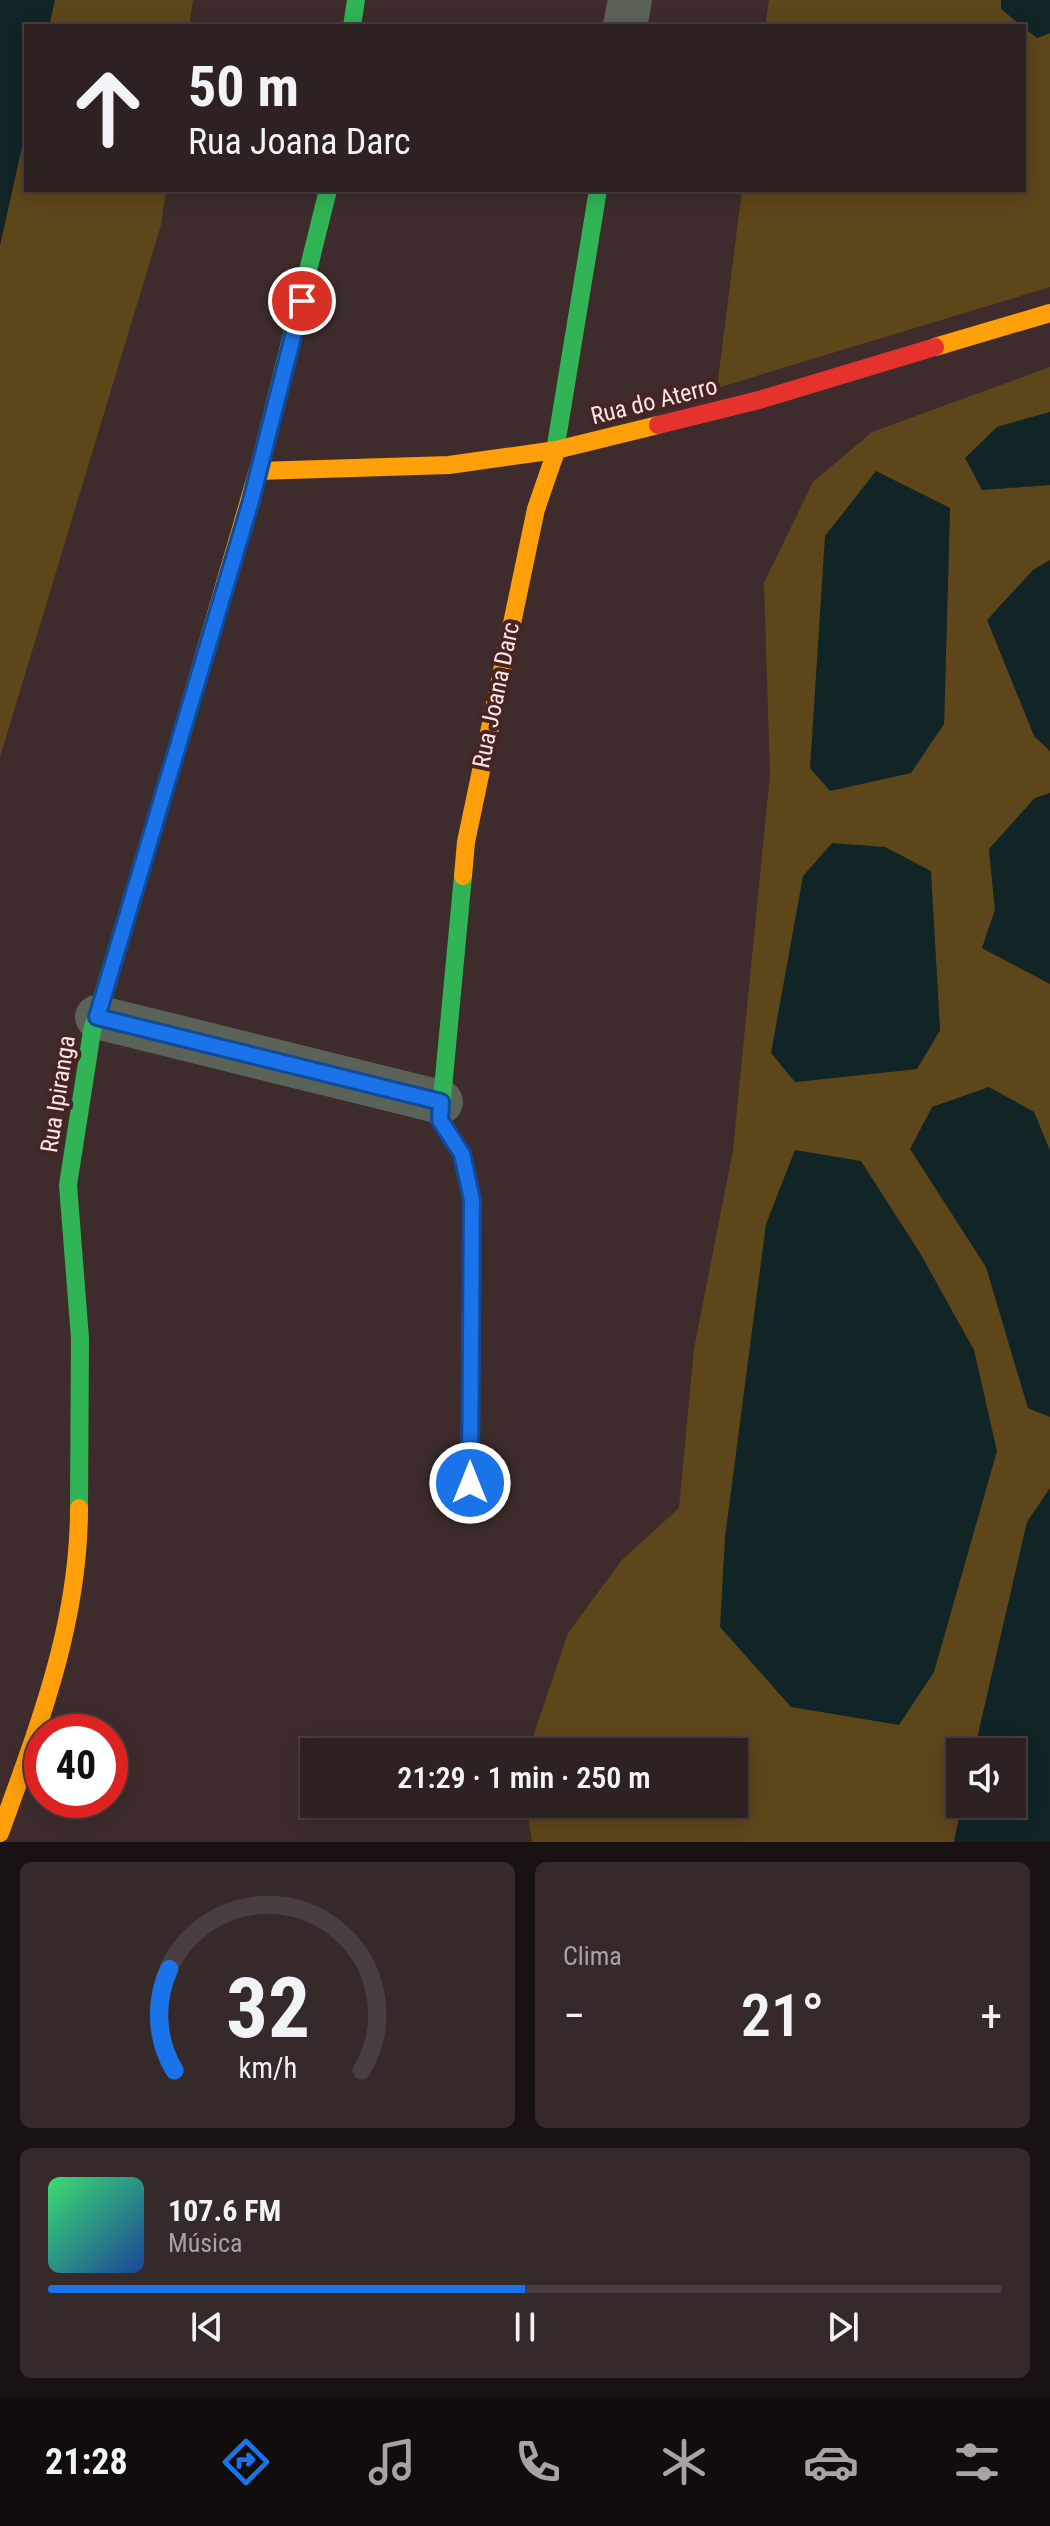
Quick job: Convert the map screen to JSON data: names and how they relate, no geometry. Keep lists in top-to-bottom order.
{
  "streets": {
    "street": ["Rua do Aterro", "Rua Joana Darc", "Rua Ipiranga"]
  },
  "crossings": [
    ["Rua do Aterro", "Rua Joana Darc"],
    ["Rua do Aterro", "Rua Ipiranga"]
  ],
  "page": {
    "turn": ["50 m", "Rua Joana Darc"],
    "limit": "40",
    "trip": "21:29 · 1 min · 250 m",
    "tile": "Clima",
    "heat": ["−", "21°", "+"],
    "song": ["107.6 FM", "Música"],
    "tabs": "21:28",
    "gauge": ["32", "km/h"]
  }
}
